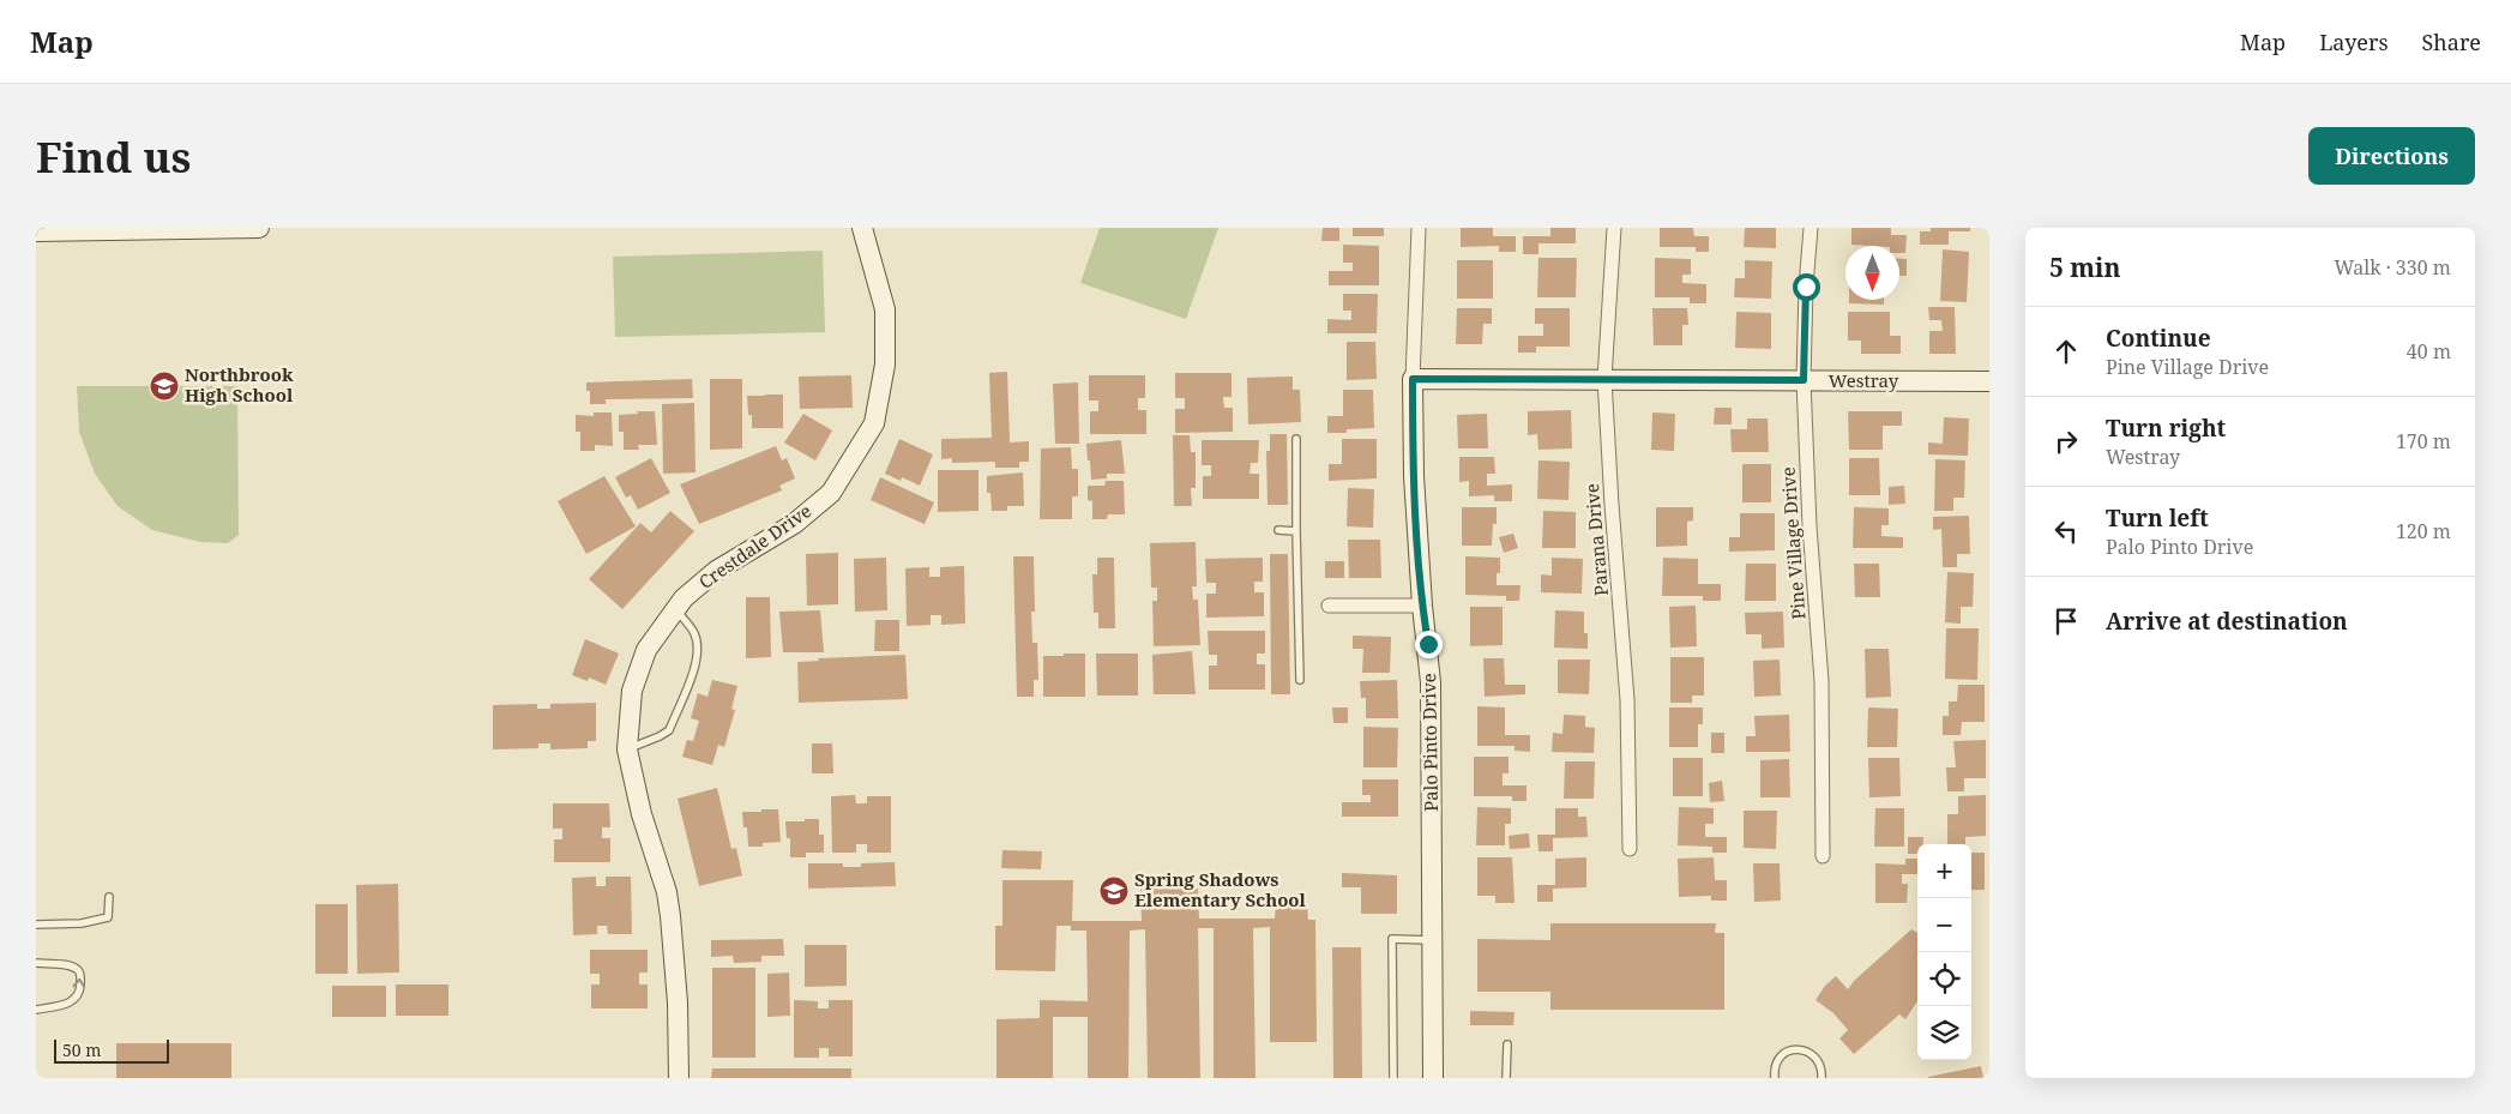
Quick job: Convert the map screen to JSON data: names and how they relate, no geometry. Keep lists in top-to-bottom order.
{
  "streets": {
    "street": [
      "Westray",
      "Parana Drive",
      "Pine Village Drive",
      "Crestdale Drive",
      "Palo Pinto Drive"
    ]
  },
  "crossings": [
    ["Westray", "Parana Drive"],
    ["Westray", "Pine Village Drive"],
    ["Westray", "Palo Pinto Drive"]
  ],
  "places": {
    "school or university": ["Northbrook High School", "Spring Shadows Elementary School"]
  },
  "scale_bar": "50 m",
  "north": "bottom",
  "page": {
    "header": "Map",
    "nav": ["Map", "Layers", "Share"],
    "buttons": "Directions",
    "title": "Find us",
    "heading": ["5 min", "Walk · 330 m"],
    "list": [
      ["Continue", "Pine Village Drive", "40 m"],
      ["Turn right", "Westray", "170 m"],
      ["Turn left", "Palo Pinto Drive", "120 m"],
      "Arrive at destination"
    ],
    "map_buttons": ["+", "−"],
    "scale": "50 m"
  }
}
